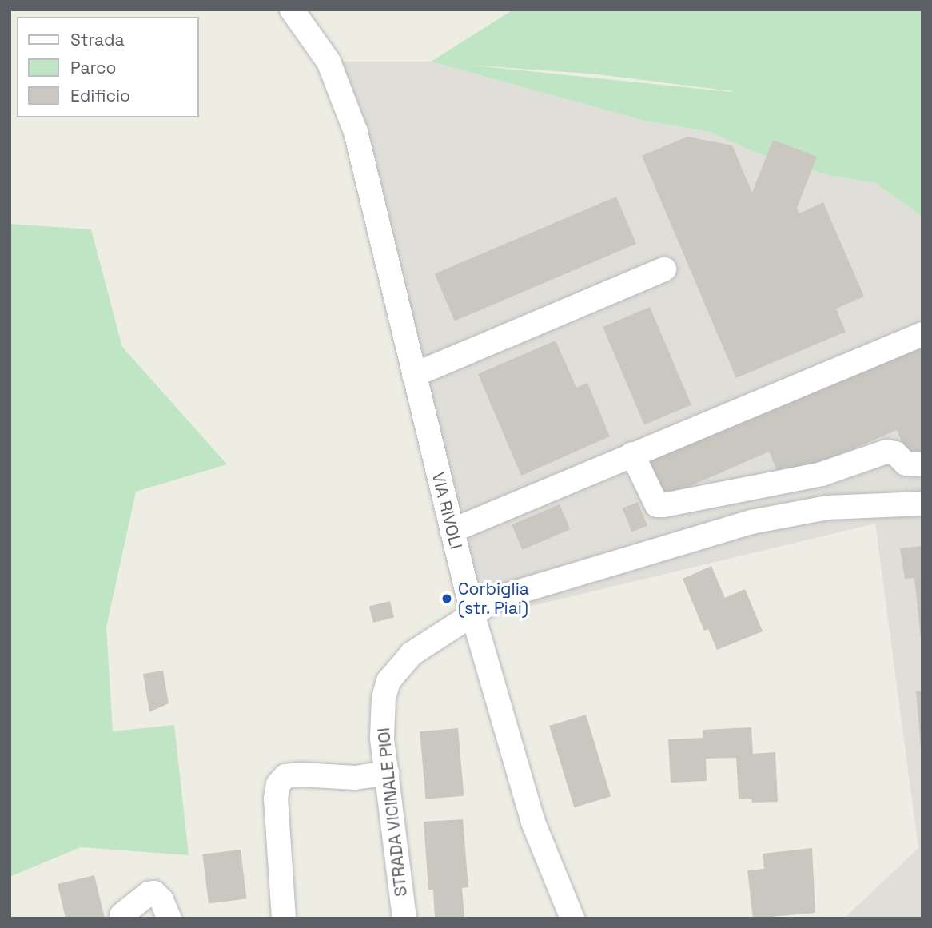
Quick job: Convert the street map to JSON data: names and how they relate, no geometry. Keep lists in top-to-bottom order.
{
  "streets": {
    "street": ["VIA RIVOLI", "STRADA VICINALE PIOI"]
  },
  "crossings": [
    ["VIA RIVOLI", "STRADA VICINALE PIOI"]
  ],
  "places": ["Corbiglia (str. Piai)"],
  "legend": ["Strada", "Parco", "Edificio"]
}
